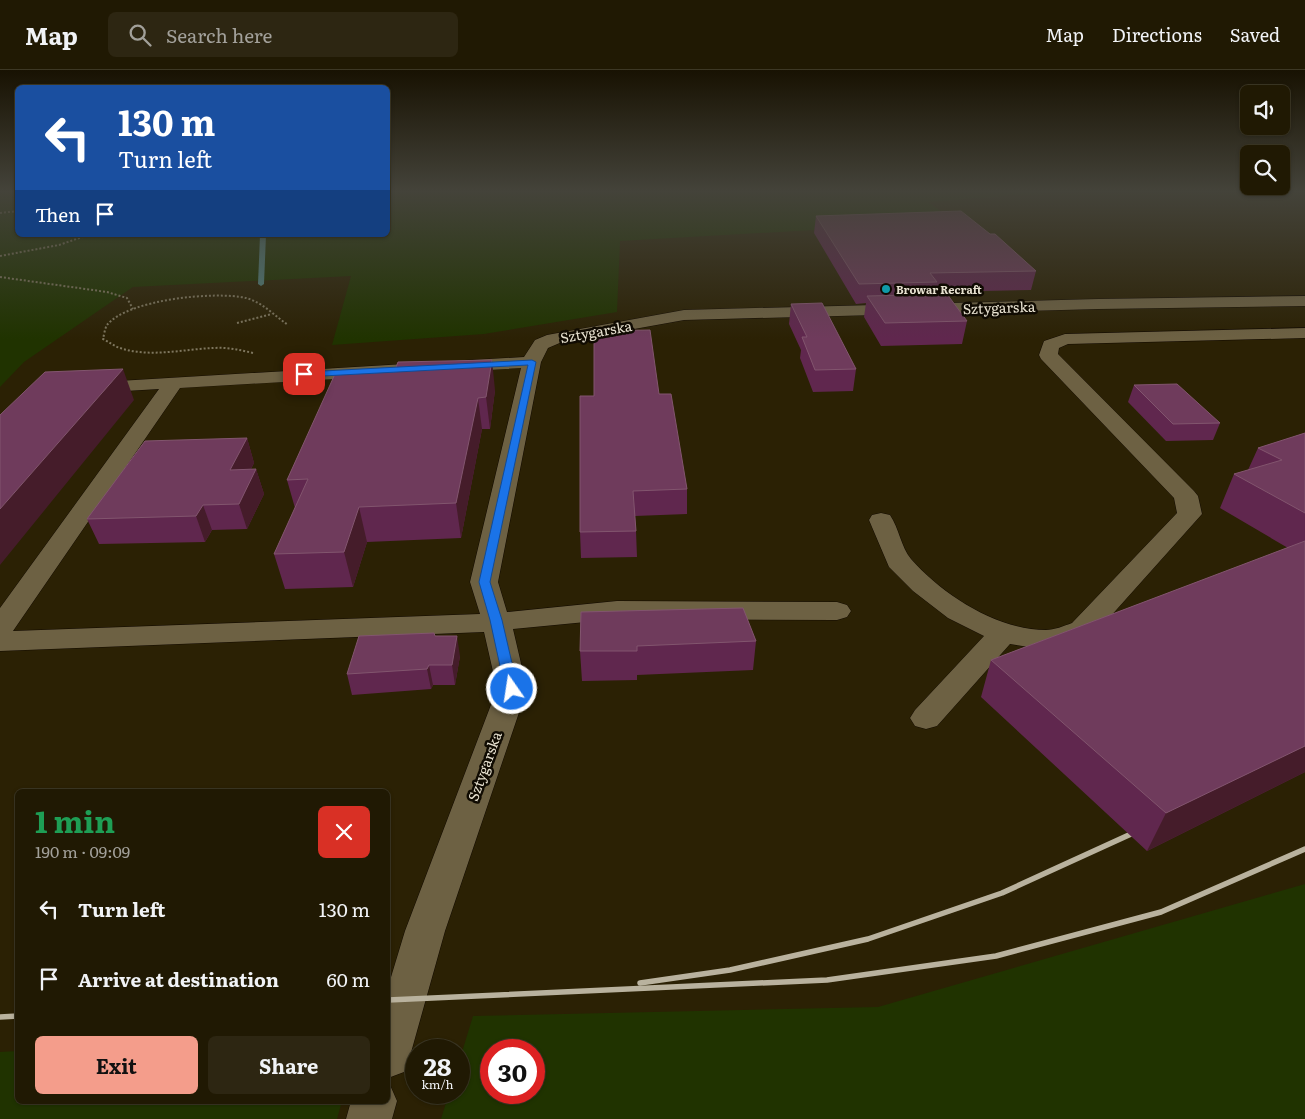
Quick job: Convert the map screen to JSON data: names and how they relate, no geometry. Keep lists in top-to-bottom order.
{
  "streets": {
    "street": ["Sztygarska"]
  },
  "places": ["Browar Recraft"],
  "page": {
    "header": "Map",
    "search": "Search here",
    "nav": ["Map", "Directions", "Saved"],
    "turn": ["130 m", "Turn left"],
    "then": "Then",
    "heading": ["1 min", "190 m · 09:09"],
    "list": [
      {
        "name": "Turn left",
        "value": "130 m"
      },
      {
        "name": "Arrive at destination",
        "value": "60 m"
      }
    ],
    "buttons": ["Exit", "Share"],
    "speed": "28 km/h",
    "limit": "30"
  }
}
